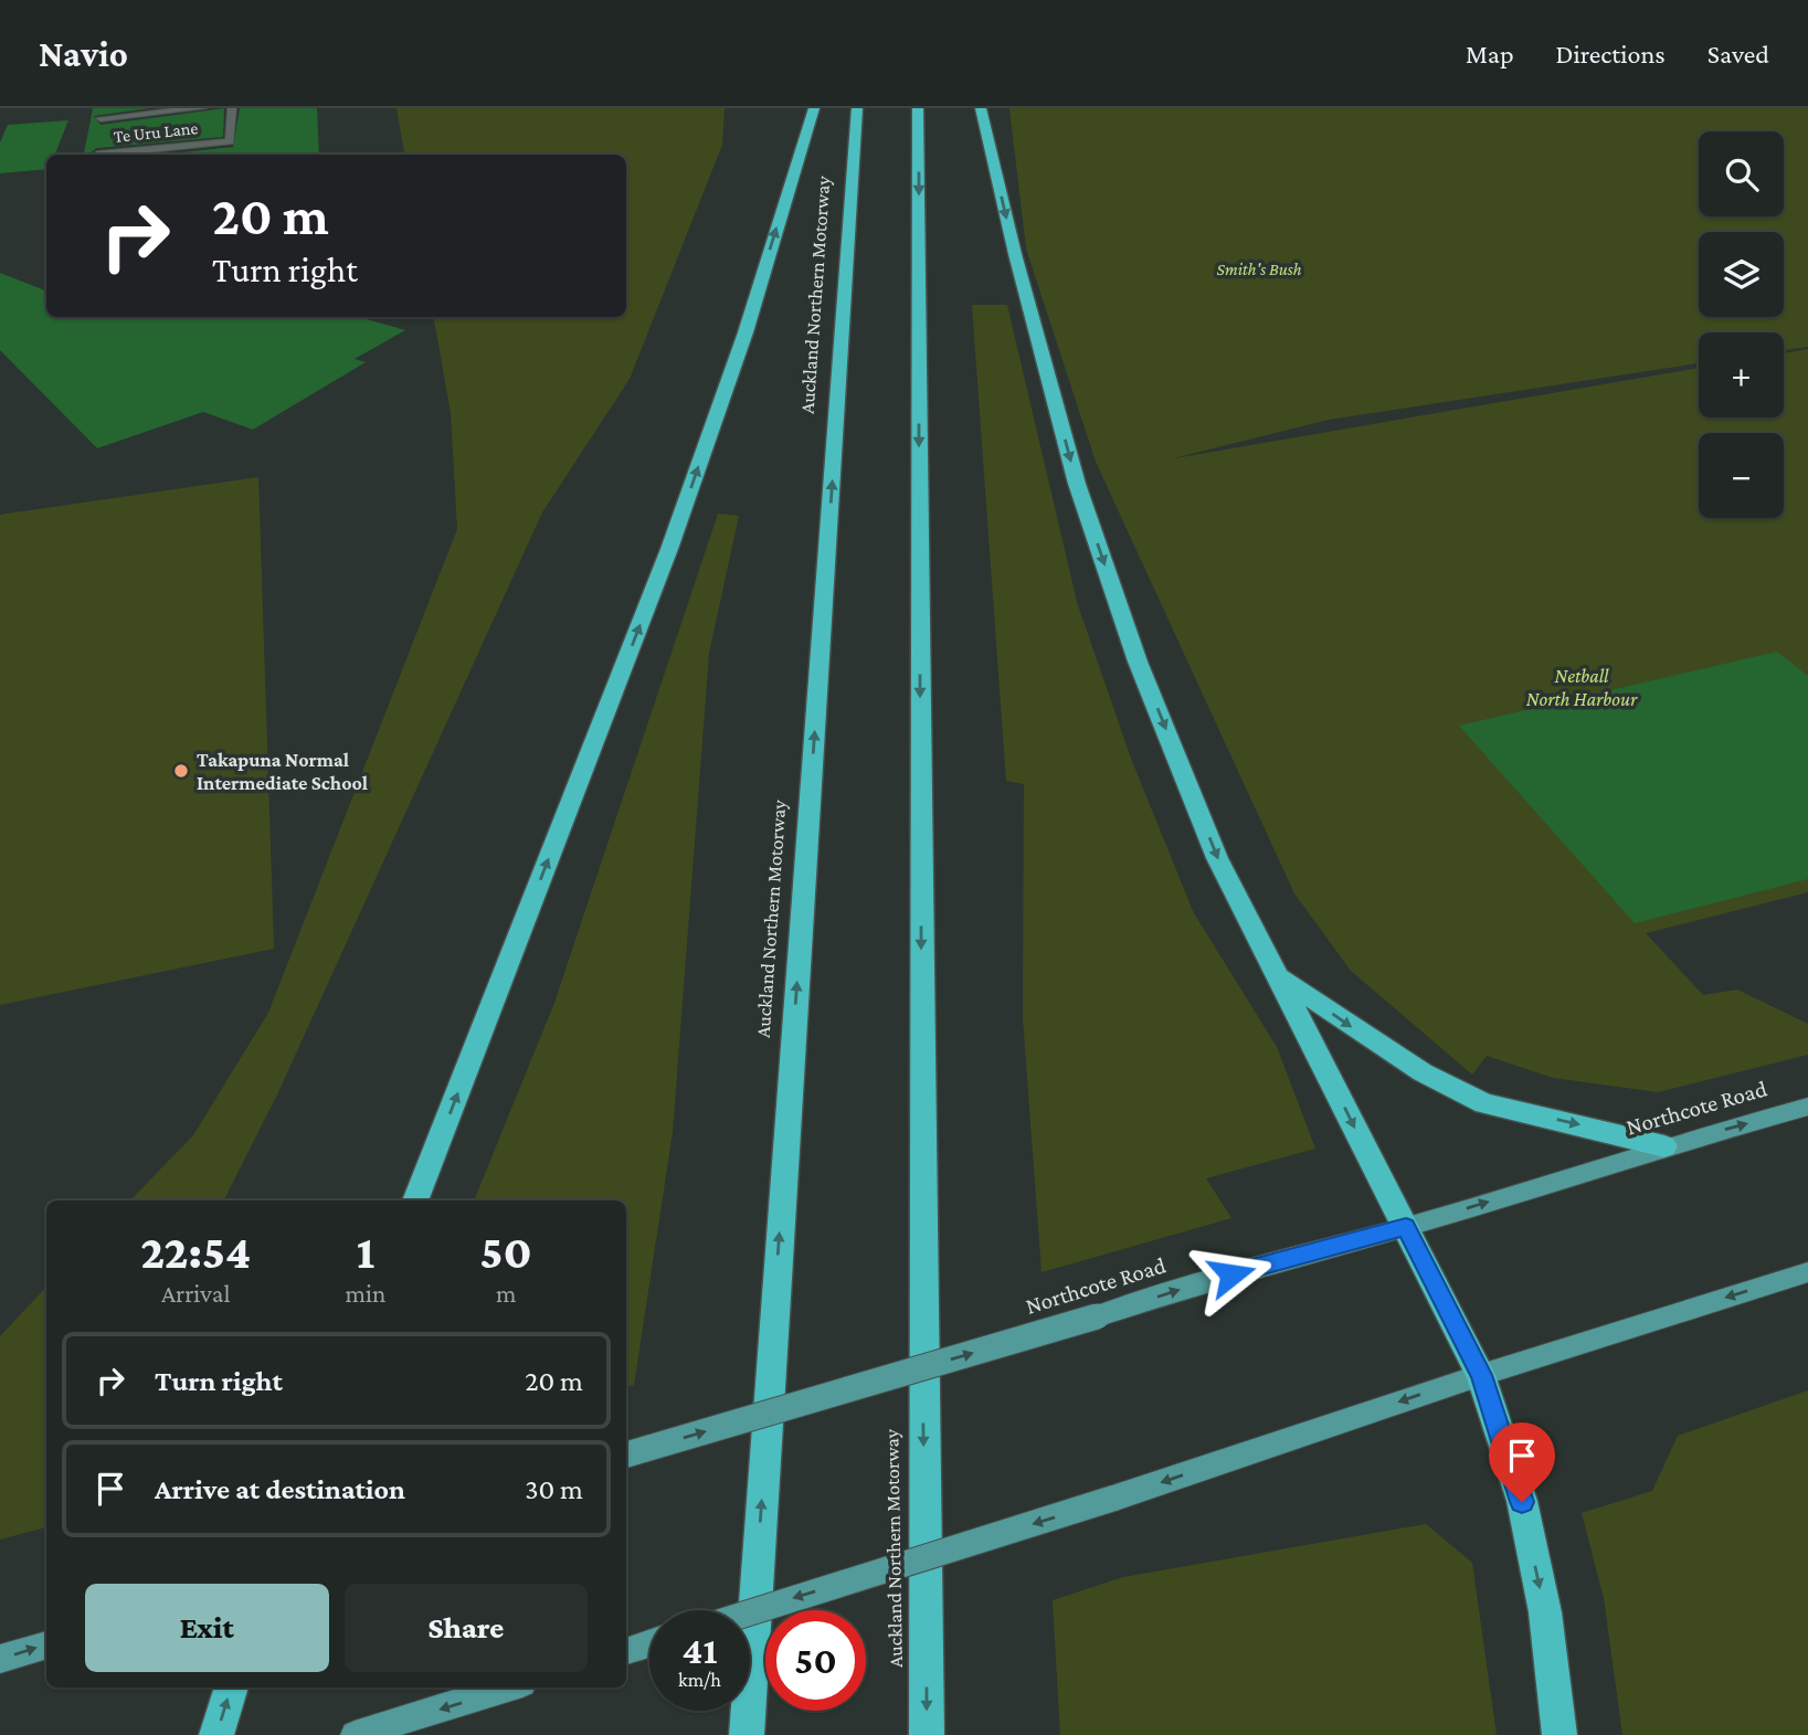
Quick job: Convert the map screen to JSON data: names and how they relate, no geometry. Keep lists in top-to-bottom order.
{
  "streets": {
    "highway": ["Auckland Northern Motorway"],
    "main road": ["Northcote Road"],
    "street": ["Te Uru Lane"]
  },
  "parks": ["Smith's Bush", "Netball North Harbour"],
  "places": ["Takapuna Normal Intermediate School"],
  "page": {
    "header": "Navio",
    "nav": ["Map", "Directions", "Saved"],
    "map_buttons": ["+", "−"],
    "turn": ["20 m", "Turn right"],
    "eta": [
      "22:54",
      "Arrival",
      "1",
      "min",
      "50",
      "m"
    ],
    "list": [
      {
        "name": "Turn right",
        "value": "20 m"
      },
      {
        "name": "Arrive at destination",
        "value": "30 m"
      }
    ],
    "buttons": ["Exit", "Share"],
    "speed": "41 km/h",
    "limit": "50"
  }
}
